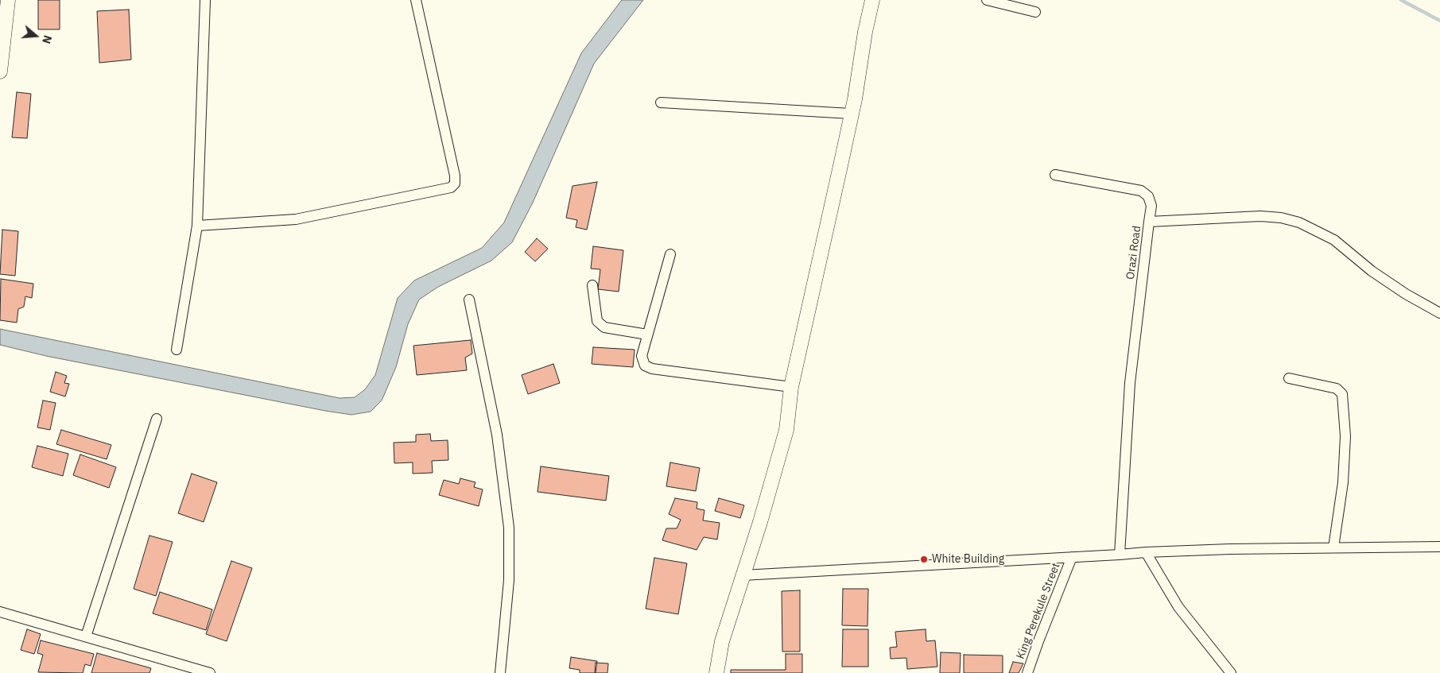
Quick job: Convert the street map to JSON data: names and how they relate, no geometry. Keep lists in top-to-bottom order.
{
  "streets": {
    "street": ["Orazi Road", "King Perekule Street"]
  },
  "places": ["White Building"],
  "north": "right"
}
